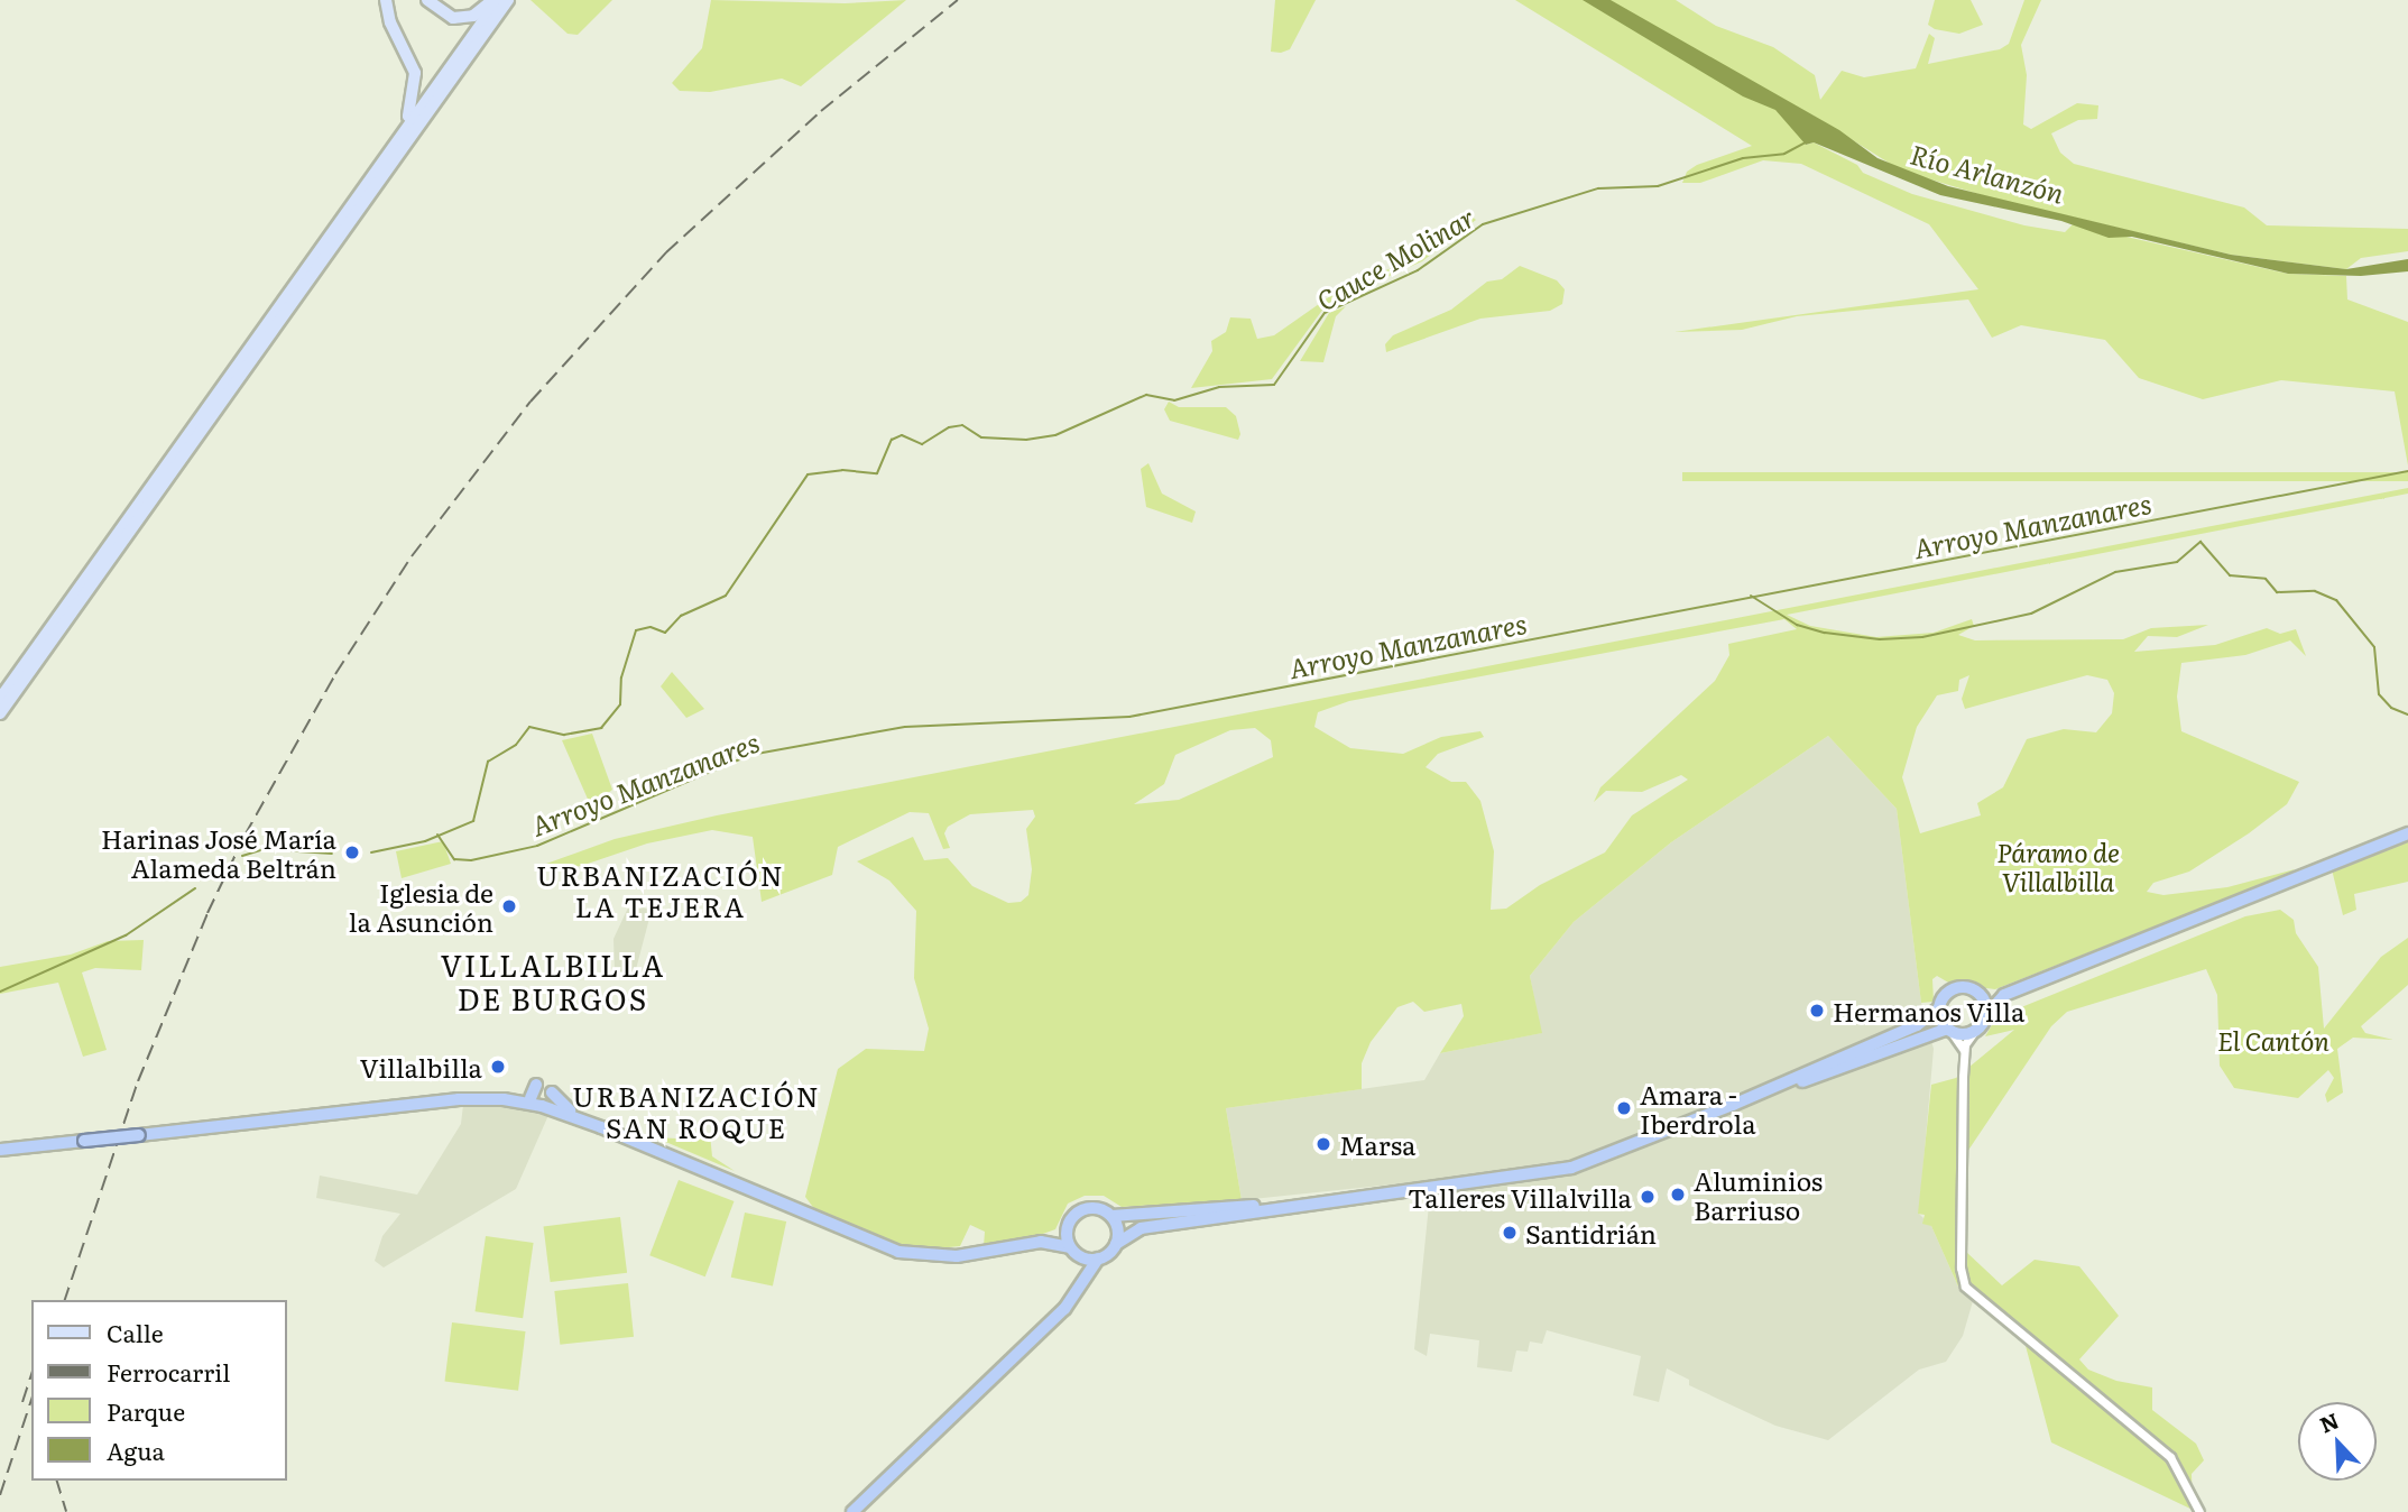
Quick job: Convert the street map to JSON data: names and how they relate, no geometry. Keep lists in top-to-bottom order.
{
  "districts": ["URBANIZACIÓN LA TEJERA", "VILLALBILLA DE BURGOS", "URBANIZACIÓN SAN ROQUE"],
  "water": ["Río Arlanzón", "Cauce Molinar", "Arroyo Manzanares"],
  "parks": ["Páramo de Villalbilla", "El Cantón"],
  "places": [
    "Harinas José María Alameda Beltrán",
    "Iglesia de la Asunción",
    "Hermanos Villa",
    "Villalbilla",
    "Amara - Iberdrola",
    "Marsa",
    "Aluminios Barriuso",
    "Talleres Villalvilla",
    "Santidrián"
  ],
  "legend": [
    "Calle",
    "Ferrocarril",
    "Parque",
    "Agua"
  ],
  "north": "top left"
}
